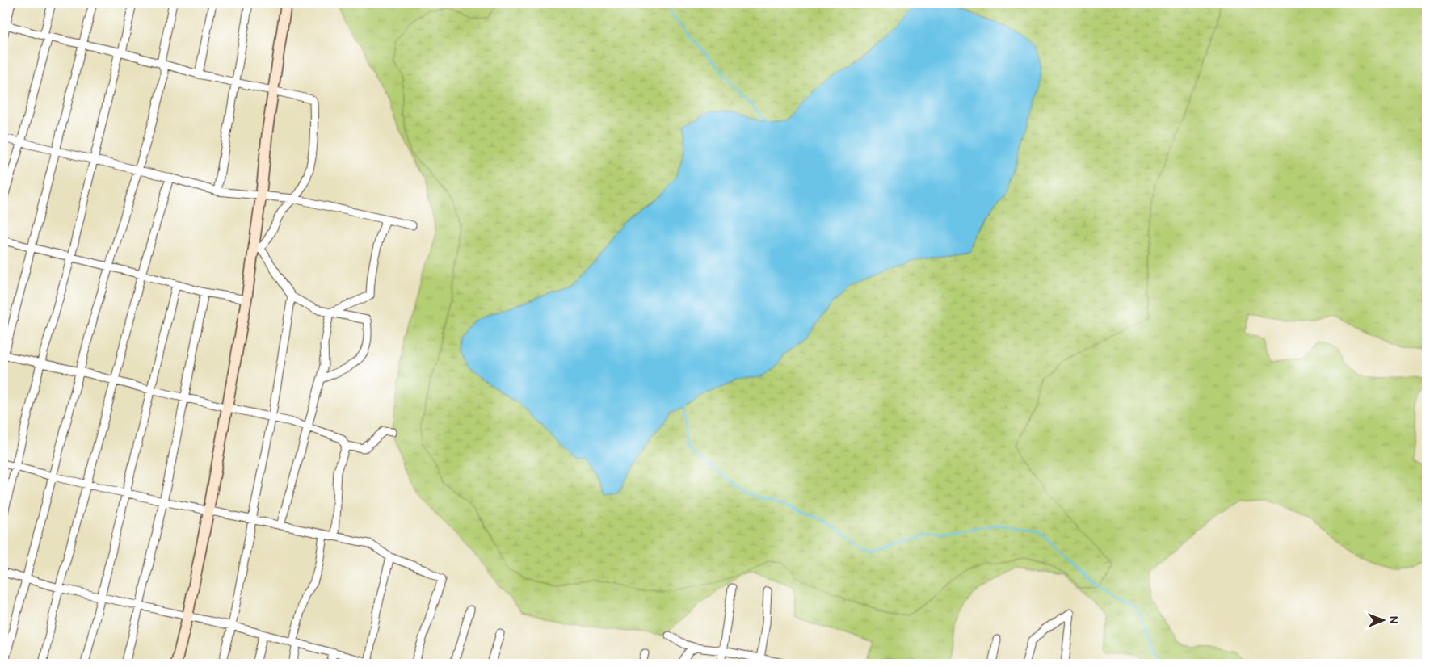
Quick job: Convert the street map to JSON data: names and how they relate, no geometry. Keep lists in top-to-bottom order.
{
  "north": "right"
}
